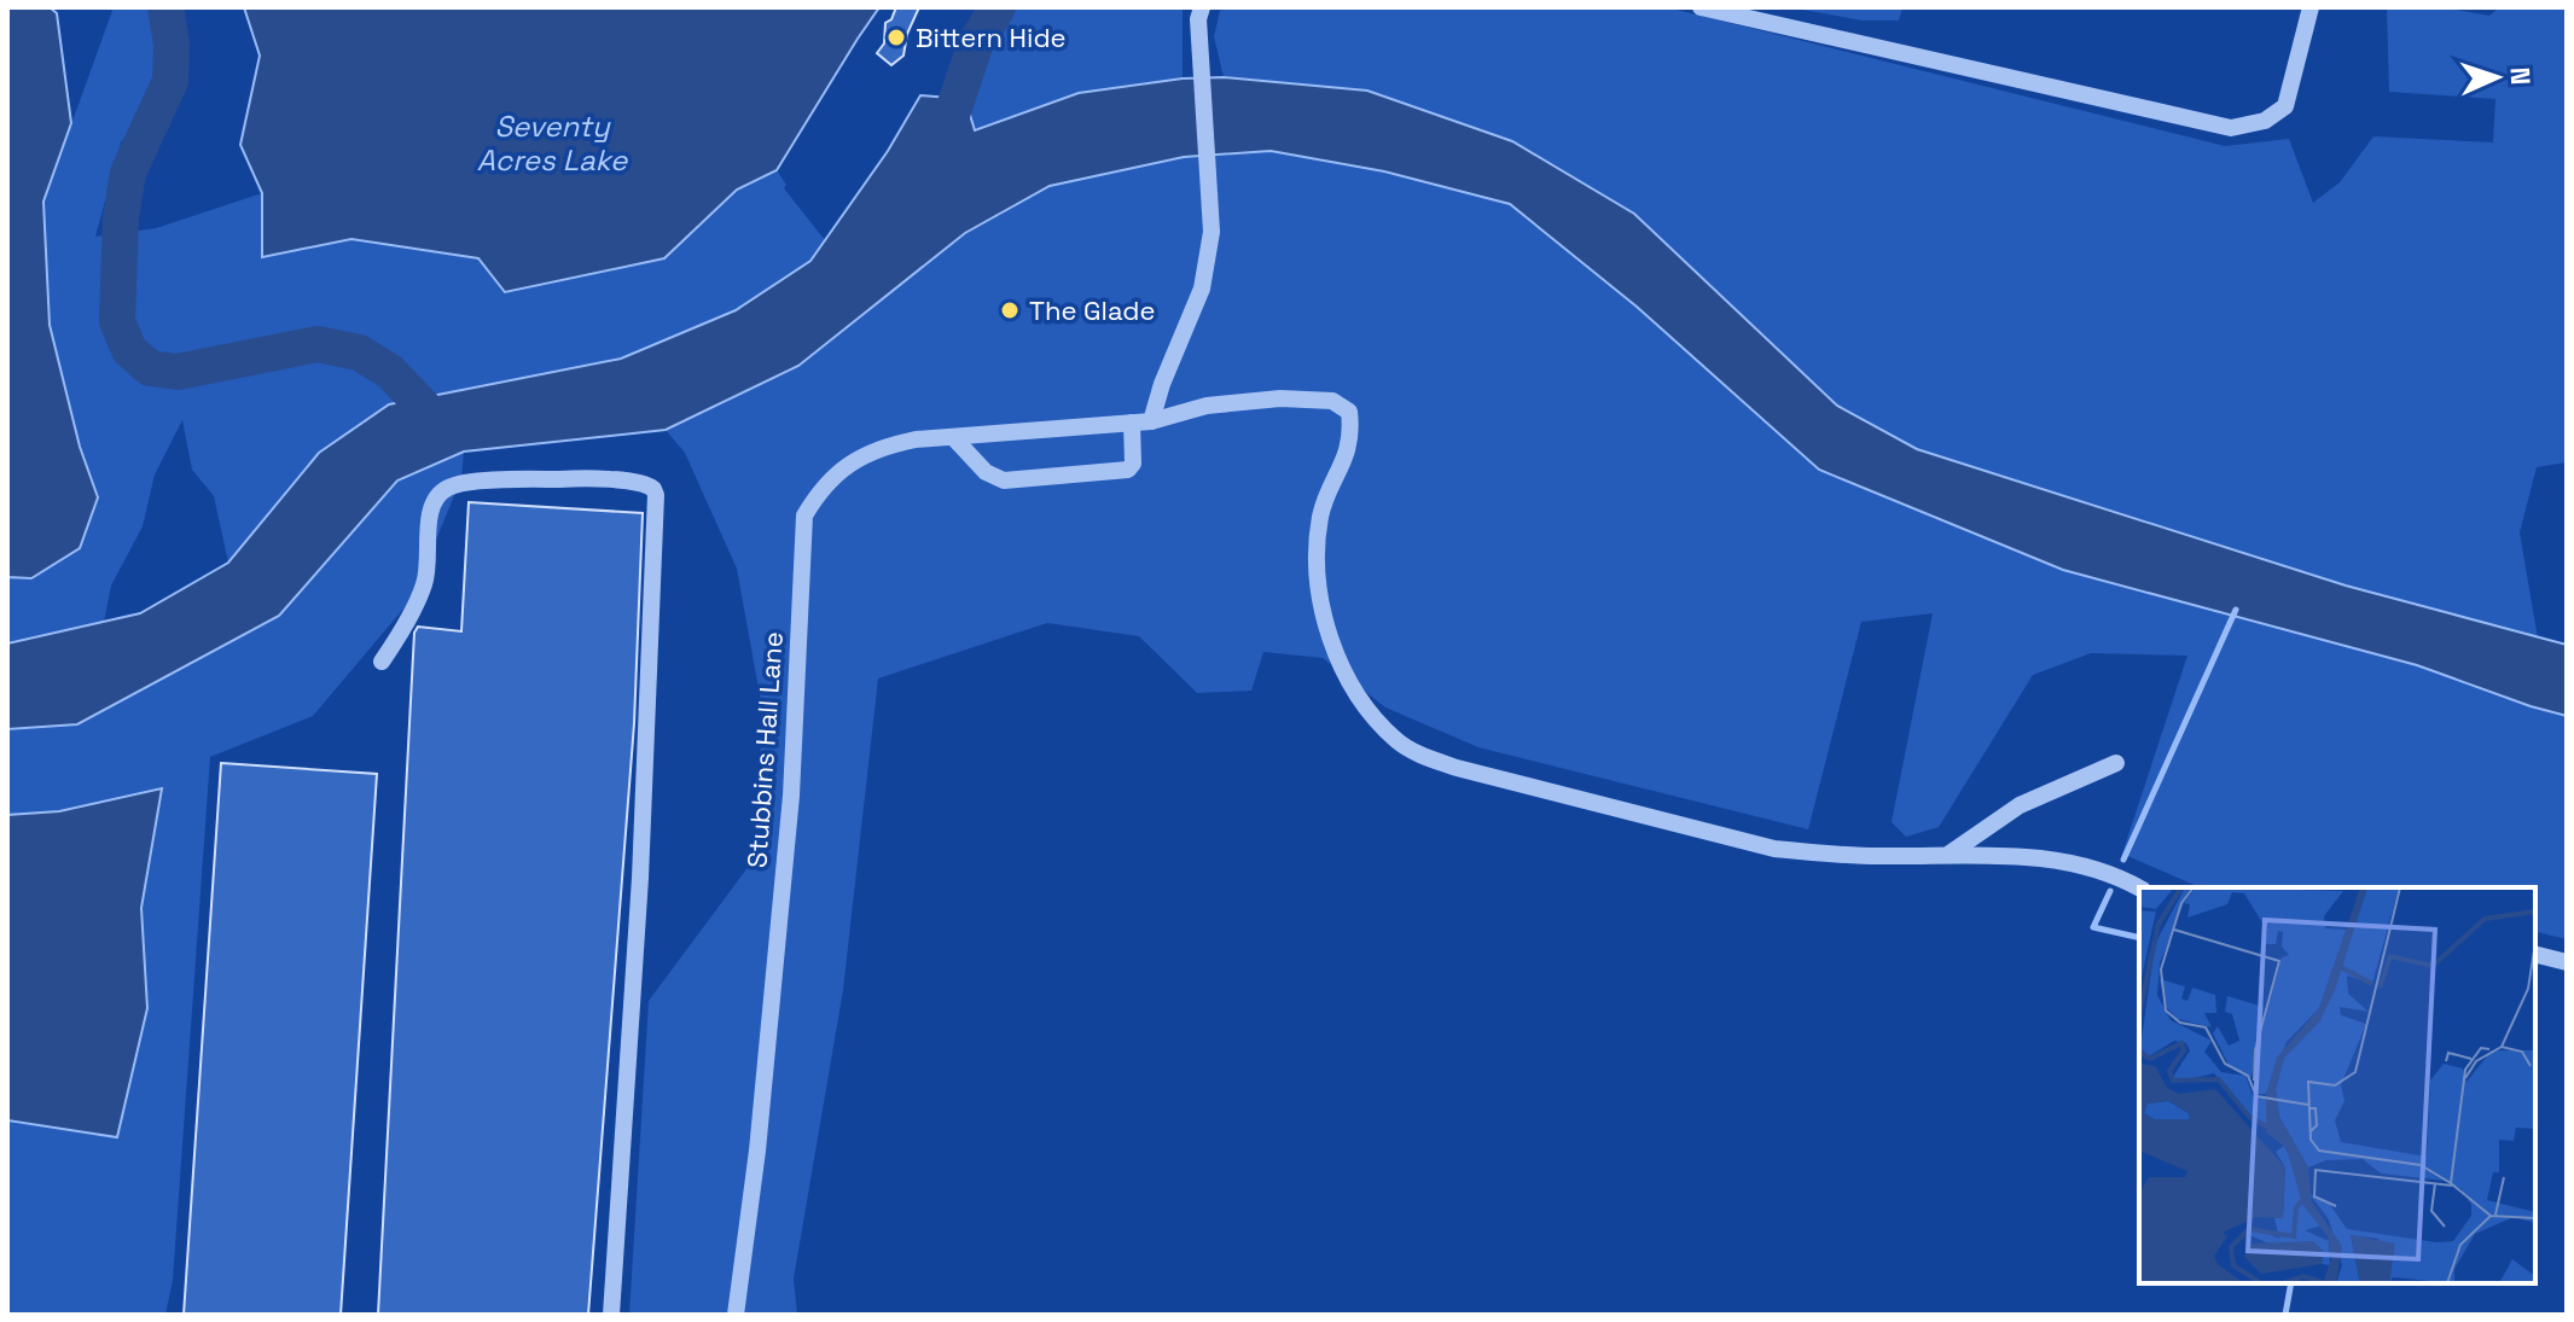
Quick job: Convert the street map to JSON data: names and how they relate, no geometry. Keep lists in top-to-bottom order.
{
  "streets": {
    "lane": ["Stubbins Hall Lane"]
  },
  "water": ["Seventy Acres Lake"],
  "places": ["Bittern Hide", "The Glade"],
  "north": "right"
}
